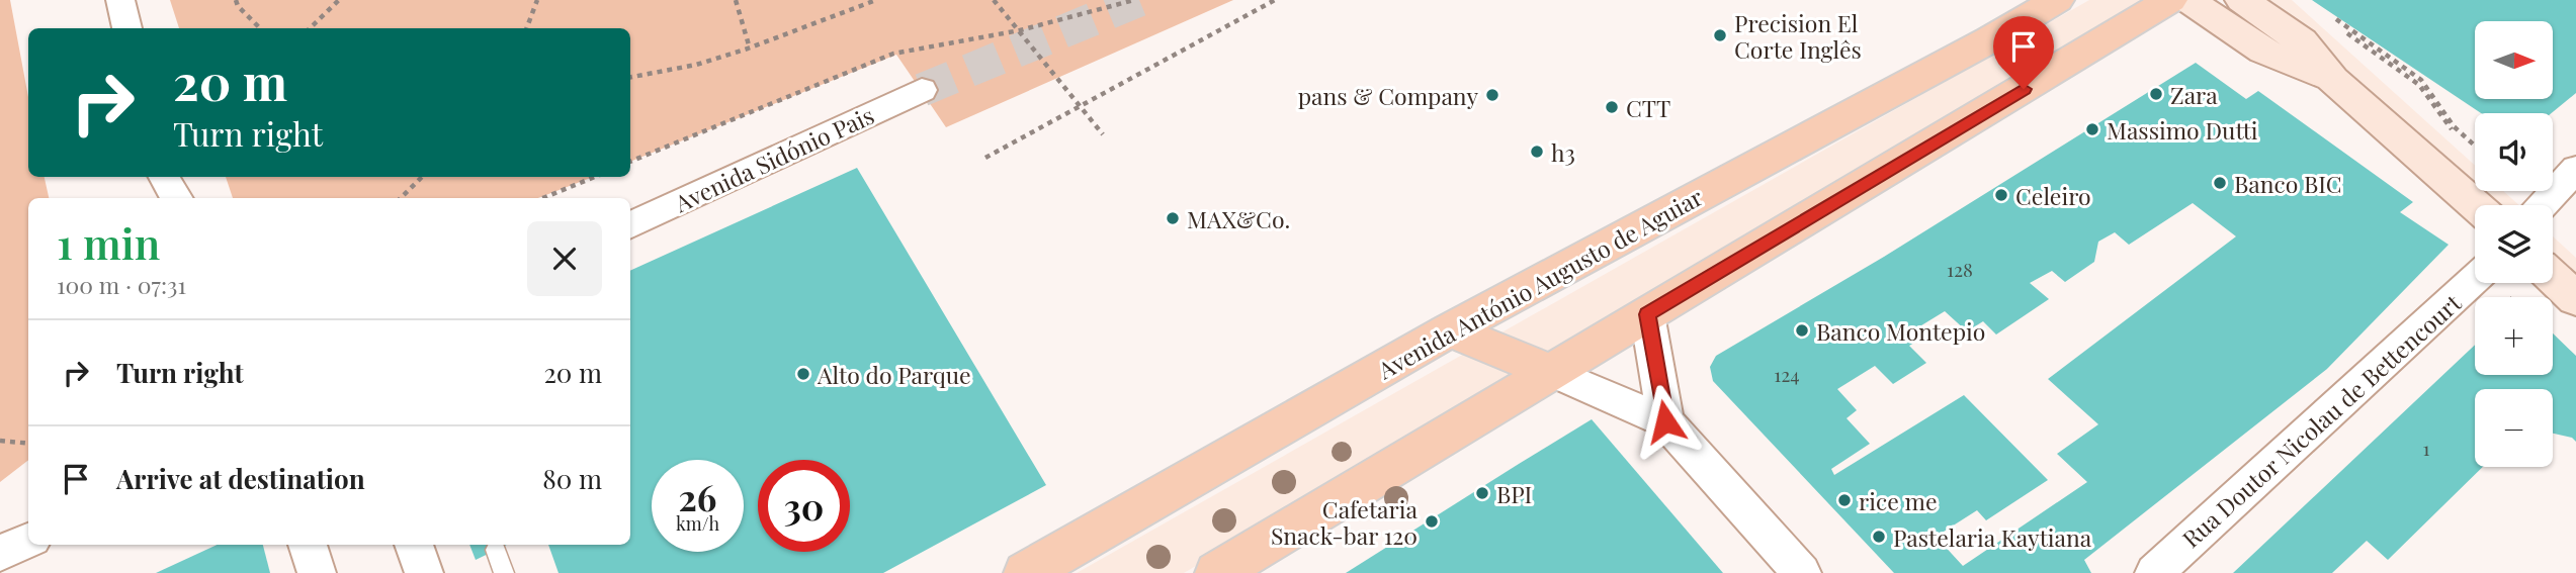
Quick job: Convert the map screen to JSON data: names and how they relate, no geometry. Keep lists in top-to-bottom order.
{
  "streets": {
    "main road": ["Avenida António Augusto de Aguiar"],
    "street": ["Avenida Sidónio Pais", "Rua Doutor Nicolau de Bettencourt"]
  },
  "places": [
    "Precision El Corte Inglês",
    "Zara",
    "pans & Company",
    "CTT",
    "Massimo Dutti",
    "h3",
    "Banco BIC",
    "Celeiro",
    "MAX&Co.",
    "Banco Montepio",
    "Alto do Parque",
    "BPI",
    "rice me",
    "Cafetaria Snack-bar 120",
    "Pastelaria Kaytiana"
  ],
  "house_numbers": ["128", "124", "1"],
  "north": "right",
  "page": {
    "map_buttons": ["+", "−"],
    "turn": ["20 m", "Turn right"],
    "heading": ["1 min", "100 m · 07:31"],
    "list": [
      {
        "name": "Turn right",
        "value": "20 m"
      },
      {
        "name": "Arrive at destination",
        "value": "80 m"
      }
    ],
    "speed": "26 km/h",
    "limit": "30"
  }
}
